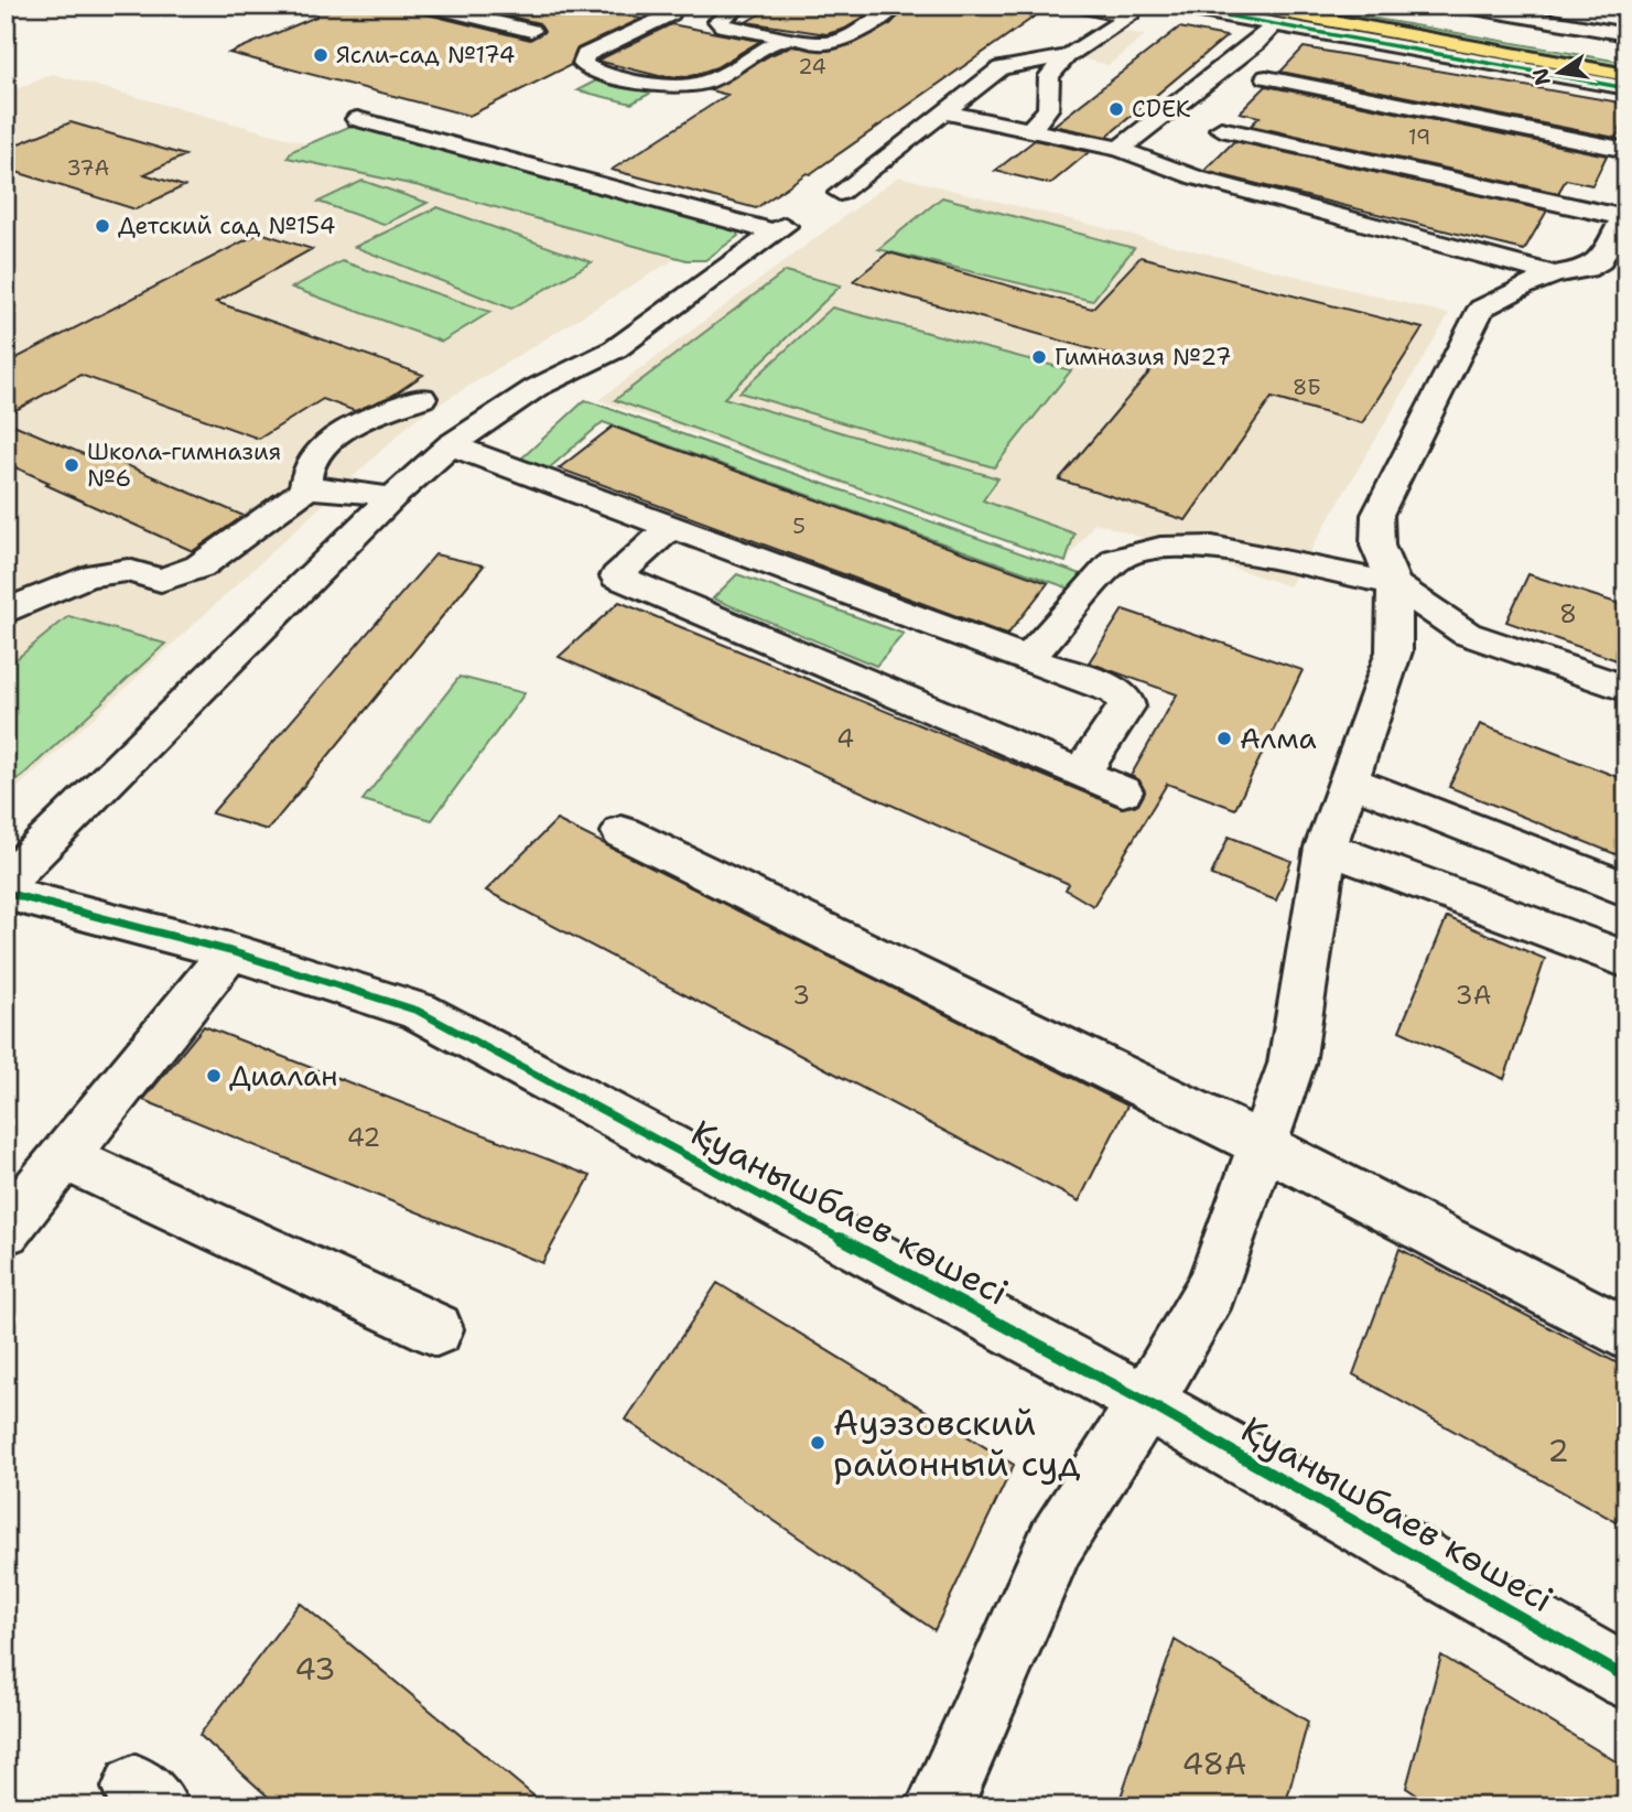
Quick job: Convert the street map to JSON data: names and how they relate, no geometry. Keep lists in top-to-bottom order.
{
  "streets": {
    "street": ["Қуанышбаев көшесі"]
  },
  "places": [
    "Ясли-сад №174",
    "CDEK",
    "Детский сад №154",
    "Гимназия №27",
    "Школа-гимназия №6",
    "Алма",
    "Диалан",
    "Ауэзовский районный суд"
  ],
  "house_numbers": [
    "24",
    "19",
    "37А",
    "8Б",
    "5",
    "8",
    "4",
    "3",
    "3А",
    "42",
    "2",
    "43",
    "48А"
  ],
  "north": "left"
}
